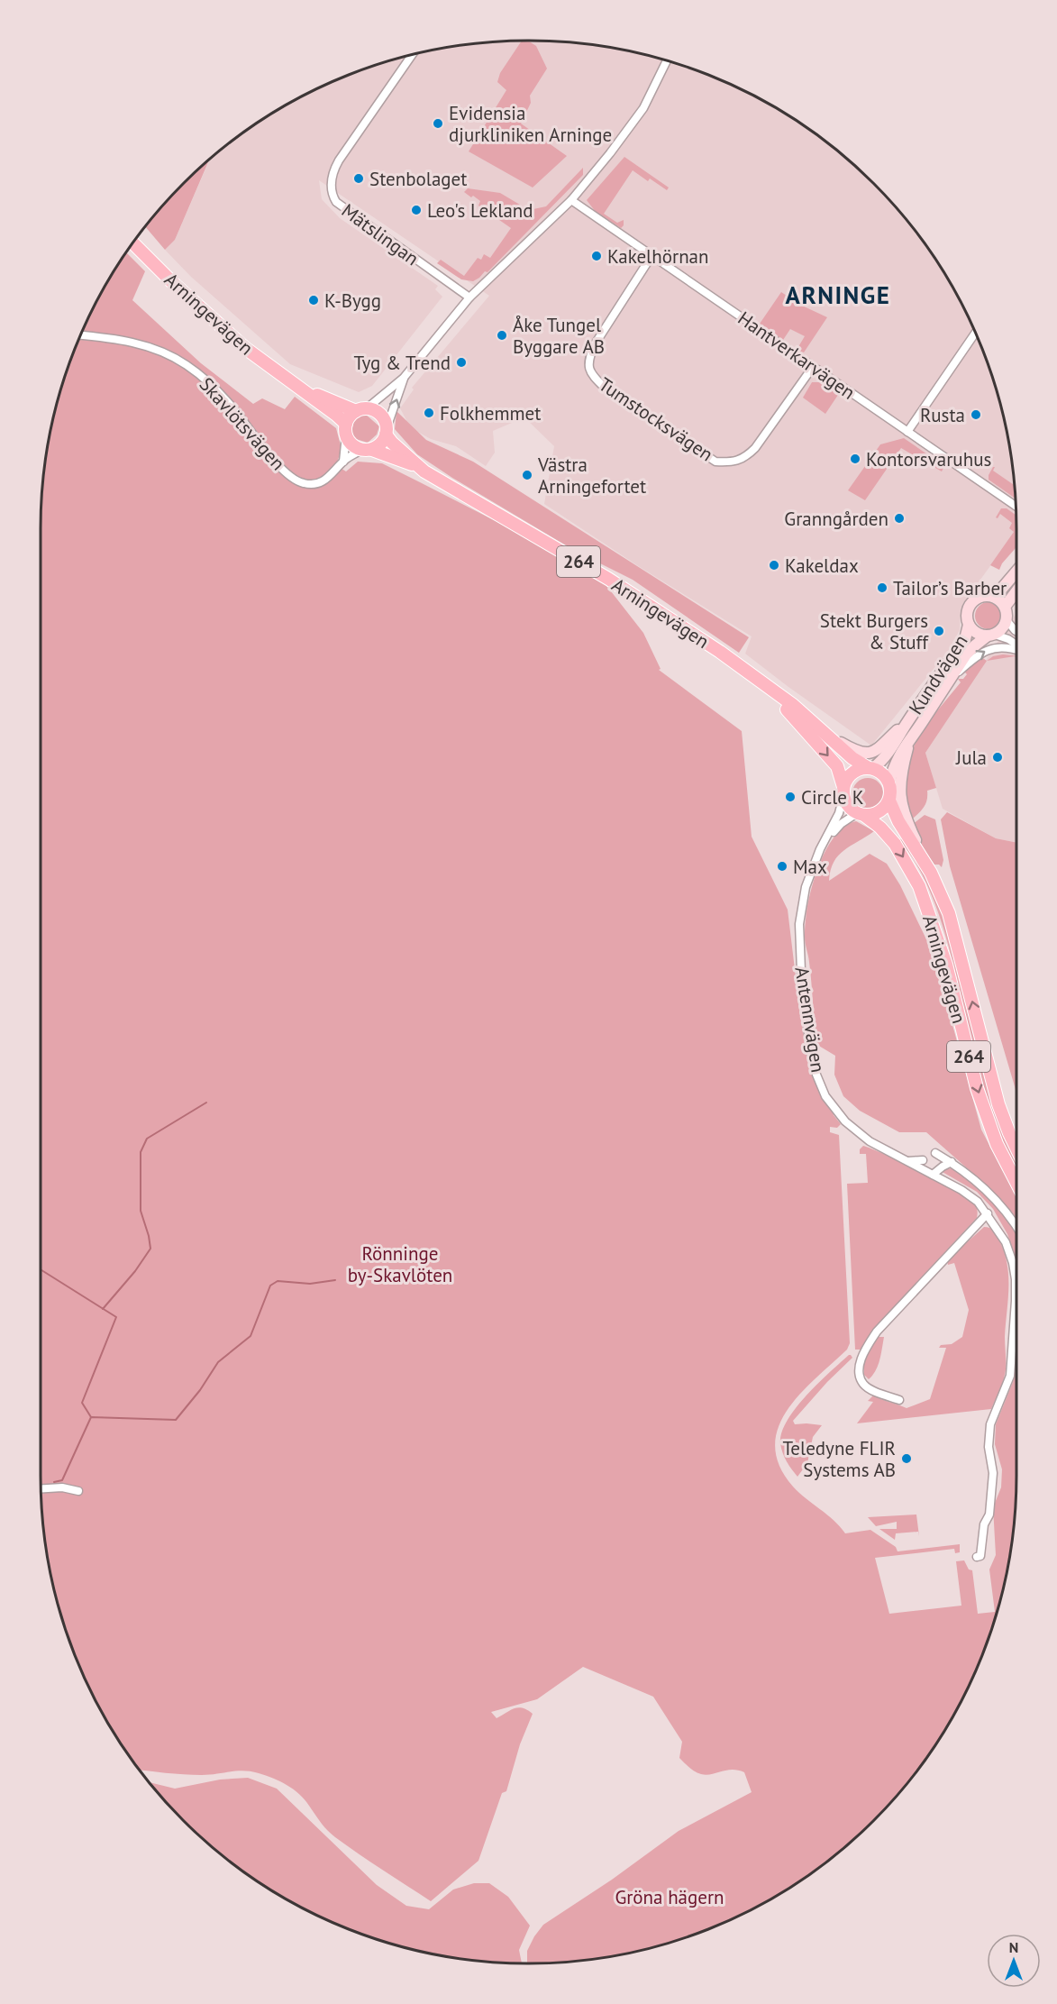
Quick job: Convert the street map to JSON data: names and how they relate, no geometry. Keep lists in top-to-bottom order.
{
  "streets": {
    "main road": ["Arningevägen", "264"],
    "street": [
      "Mätslingan",
      "Hantverkarvägen",
      "Tumstocksvägen",
      "Skavlötsvägen",
      "Kundvägen",
      "Antennvägen"
    ]
  },
  "crossings": [
    ["Arningevägen", "Skavlötsvägen"],
    ["Arningevägen", "264"],
    ["Arningevägen", "Kundvägen"],
    ["Arningevägen", "Antennvägen"],
    ["Hantverkarvägen", "Tumstocksvägen"],
    ["Skavlötsvägen", "264"],
    ["264", "Kundvägen"],
    ["264", "Antennvägen"],
    ["Kundvägen", "Antennvägen"]
  ],
  "districts": ["ARNINGE"],
  "parks": ["Rönninge by-Skavlöten", "Gröna hägern"],
  "places": [
    "Evidensia djurkliniken Arninge",
    "Stenbolaget",
    "Leo's Lekland",
    "Kakelhörnan",
    "K-Bygg",
    "Åke Tungel Byggare AB",
    "Tyg & Trend",
    "Folkhemmet",
    "Rusta",
    "Kontorsvaruhus",
    "Västra Arningefortet",
    "Granngården",
    "Kakeldax",
    "Tailor’s Barber",
    "Stekt Burgers & Stuff",
    "Jula",
    "Circle K",
    "Max",
    "Teledyne FLIR Systems AB"
  ],
  "north": "top"
}
